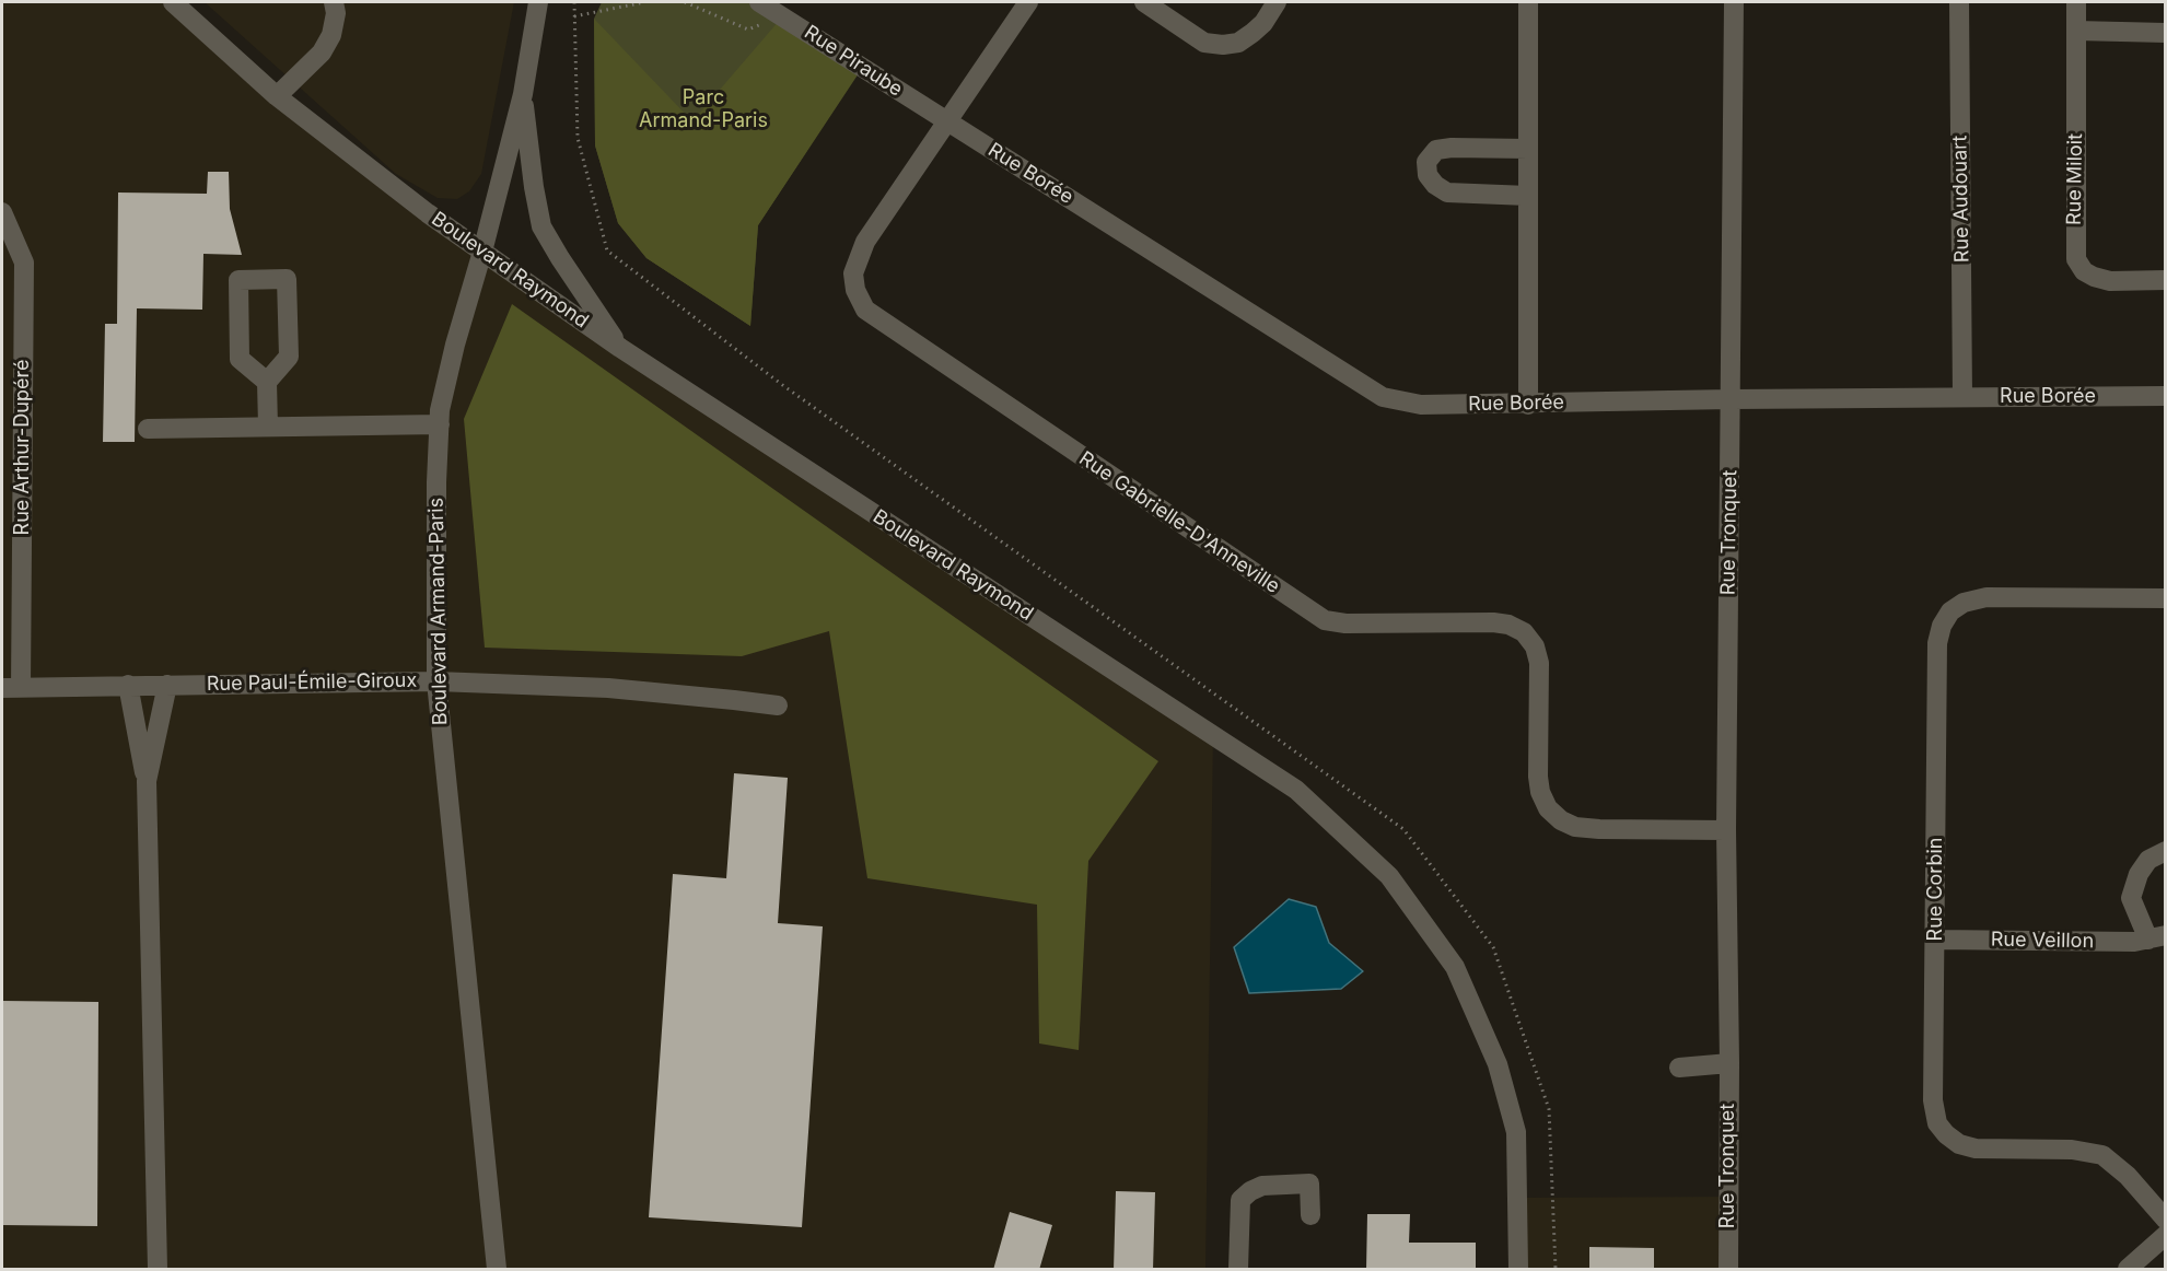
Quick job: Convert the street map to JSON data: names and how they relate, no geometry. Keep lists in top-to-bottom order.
{
  "streets": {
    "street": [
      "Rue Piraube",
      "Rue Borée",
      "Rue Miloit",
      "Rue Audouart",
      "Boulevard Raymond",
      "Rue Arthur-Dupéré",
      "Rue Gabrielle-D'Anneville",
      "Rue Tronquet",
      "Boulevard Armand-Paris",
      "Rue Paul-Émile-Giroux",
      "Rue Corbin",
      "Rue Veillon"
    ]
  },
  "crossings": [
    ["Rue Piraube", "Rue Borée"],
    ["Rue Piraube", "Rue Gabrielle-D'Anneville"],
    ["Rue Borée", "Rue Audouart"],
    ["Rue Borée", "Rue Gabrielle-D'Anneville"],
    ["Rue Borée", "Rue Tronquet"],
    ["Boulevard Raymond", "Boulevard Armand-Paris"],
    ["Rue Arthur-Dupéré", "Rue Paul-Émile-Giroux"],
    ["Rue Gabrielle-D'Anneville", "Rue Tronquet"],
    ["Boulevard Armand-Paris", "Rue Paul-Émile-Giroux"],
    ["Rue Corbin", "Rue Veillon"]
  ],
  "parks": ["Parc Armand-Paris"]
}
